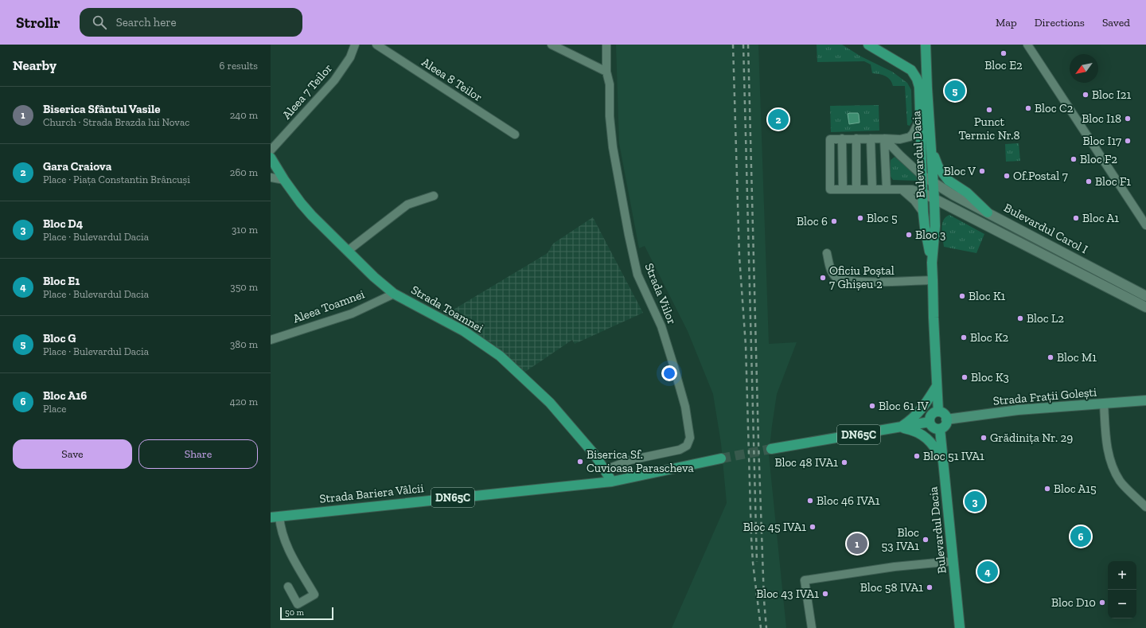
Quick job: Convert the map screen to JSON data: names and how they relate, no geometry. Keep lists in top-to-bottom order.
{
  "streets": {
    "main road": [
      "Bulevardul Dacia",
      "Strada Toamnei",
      "Strada Frații Golești",
      "DN65C",
      "Strada Bariera Vâlcii"
    ],
    "street": [
      "Aleea 8 Teilor",
      "Aleea 7 Teilor",
      "Bulevardul Carol I",
      "Strada Viilor",
      "Aleea Toamnei"
    ]
  },
  "crossings": [
    ["Bulevardul Dacia", "Bulevardul Carol I"],
    ["Bulevardul Dacia", "Strada Frații Golești"],
    ["Bulevardul Dacia", "DN65C"],
    ["Strada Viilor", "Strada Toamnei"],
    ["Aleea Toamnei", "Strada Toamnei"],
    ["Strada Toamnei", "Strada Bariera Vâlcii"],
    ["Strada Frații Golești", "DN65C"]
  ],
  "places": [
    "Bloc E2",
    "Bloc I21",
    "Bloc C2",
    "Punct Termic Nr.8",
    "Bloc I18",
    "Bloc I17",
    "Bloc F2",
    "Bloc V",
    "Of.Postal 7",
    "Bloc F1",
    "Bloc 5",
    "Bloc A1",
    "Bloc 6",
    "Bloc 3",
    "Oficiu Poștal 7 Ghișeu 2",
    "Bloc K1",
    "Bloc L2",
    "Bloc K2",
    "Bloc M1",
    "Bloc K3",
    "Bloc 61 IV",
    "Grădinița Nr. 29",
    "Bloc 51 IVA1",
    "Biserica Sf. Cuvioasa Parascheva",
    "Bloc 48 IVA1",
    "Bloc A15",
    "Bloc 46 IVA1",
    "Bloc 45 IVA1",
    "Bloc 53 IVA1",
    "Bloc 58 IVA1",
    "Bloc 43 IVA1",
    "Bloc D10"
  ],
  "scale_bar": "50 m",
  "north": "bottom left",
  "page": {
    "header": "Strollr",
    "search": "Search here",
    "nav": ["Map", "Directions", "Saved"],
    "heading": ["Nearby", "6 results"],
    "pins": [
      "5",
      "2",
      "3",
      "6",
      "1",
      "4"
    ],
    "list": [
      {
        "mark": "1",
        "name": "Biserica Sfântul Vasile",
        "note": "Church · Strada Brazda lui Novac",
        "value": "240 m"
      },
      {
        "mark": "2",
        "name": "Gara Craiova",
        "note": "Place · Piața Constantin Brâncuși",
        "value": "260 m"
      },
      {
        "mark": "3",
        "name": "Bloc D4",
        "note": "Place · Bulevardul Dacia",
        "value": "310 m"
      },
      {
        "mark": "4",
        "name": "Bloc E1",
        "note": "Place · Bulevardul Dacia",
        "value": "350 m"
      },
      {
        "mark": "5",
        "name": "Bloc G",
        "note": "Place · Bulevardul Dacia",
        "value": "380 m"
      },
      {
        "mark": "6",
        "name": "Bloc A16",
        "note": "Place",
        "value": "420 m"
      }
    ],
    "buttons": ["Save", "Share"],
    "map_buttons": ["+", "−"],
    "scale": "50 m"
  }
}
